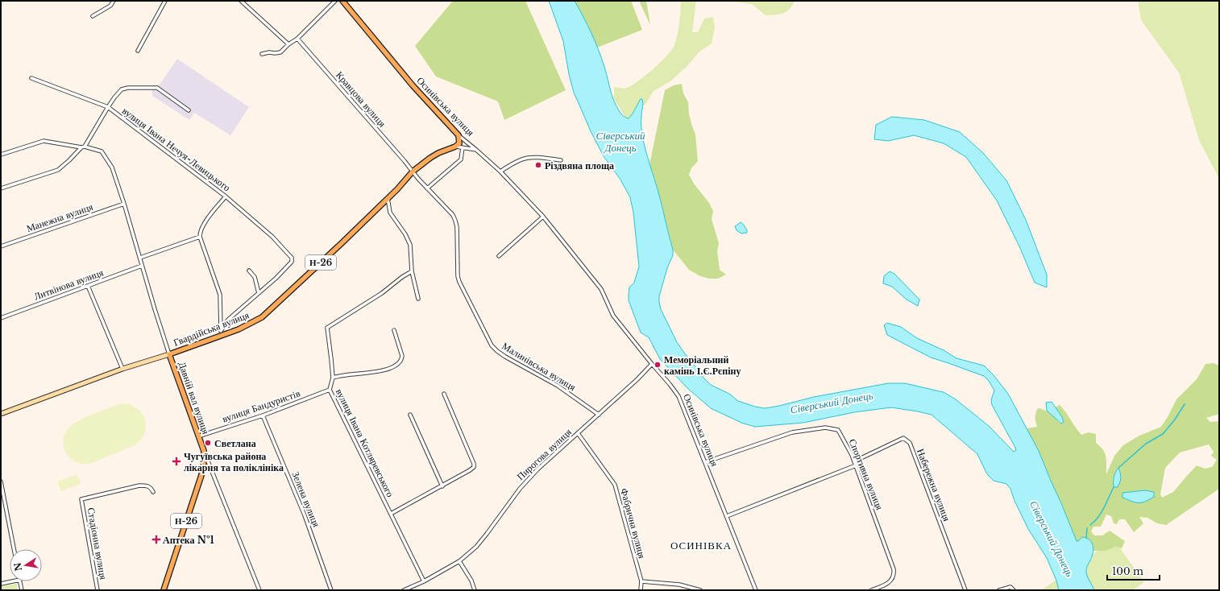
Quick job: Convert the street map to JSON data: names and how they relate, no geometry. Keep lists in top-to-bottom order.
{
  "streets": {
    "main road": [
      "Осинівська вулиця",
      "Н-26",
      "Гвардійська вулиця",
      "Давній вал вулиця"
    ],
    "street": [
      "Кравцова вулиця",
      "вулиця Івана Нечуя-Левицького",
      "Манежна вулиця",
      "Литвінова вулиця",
      "Малинівська вулиця",
      "вулиця Бандуристів",
      "вулиця Івана Котляревського",
      "Пирогова вулиця",
      "Спортивна вулиця",
      "Набережна вулиця",
      "Зелена вулиця",
      "Фабрична вулиця",
      "Стадіонна вулиця"
    ]
  },
  "crossings": [
    ["Кравцова вулиця", "Гвардійська вулиця"],
    ["Кравцова вулиця", "Малинівська вулиця"],
    ["Осинівська вулиця", "Пирогова вулиця"],
    ["Осинівська вулиця", "Спортивна вулиця"],
    ["Манежна вулиця", "Давній вал вулиця"],
    ["Н-26", "Давній вал вулиця"],
    ["Литвінова вулиця", "Давній вал вулиця"],
    ["Гвардійська вулиця", "Малинівська вулиця"],
    ["Гвардійська вулиця", "Давній вал вулиця"],
    ["Малинівська вулиця", "Пирогова вулиця"],
    ["Давній вал вулиця", "вулиця Бандуристів"],
    ["вулиця Бандуристів", "вулиця Івана Котляревського"],
    ["вулиця Бандуристів", "Зелена вулиця"],
    ["вулиця Івана Котляревського", "Пирогова вулиця"],
    ["Пирогова вулиця", "Фабрична вулиця"],
    ["Спортивна вулиця", "Набережна вулиця"]
  ],
  "districts": ["ОСИНІВКА"],
  "water": ["Сіверський Донець"],
  "places": {
    "other": ["Різдвяна площа", "Меморіальний камінь І.Є.Рєпіну", "Светлана"],
    "health": ["Чугуївська района лікарня та поліклініка", "Аптека №1"]
  },
  "scale_bar": "100 m",
  "north": "left"
}
